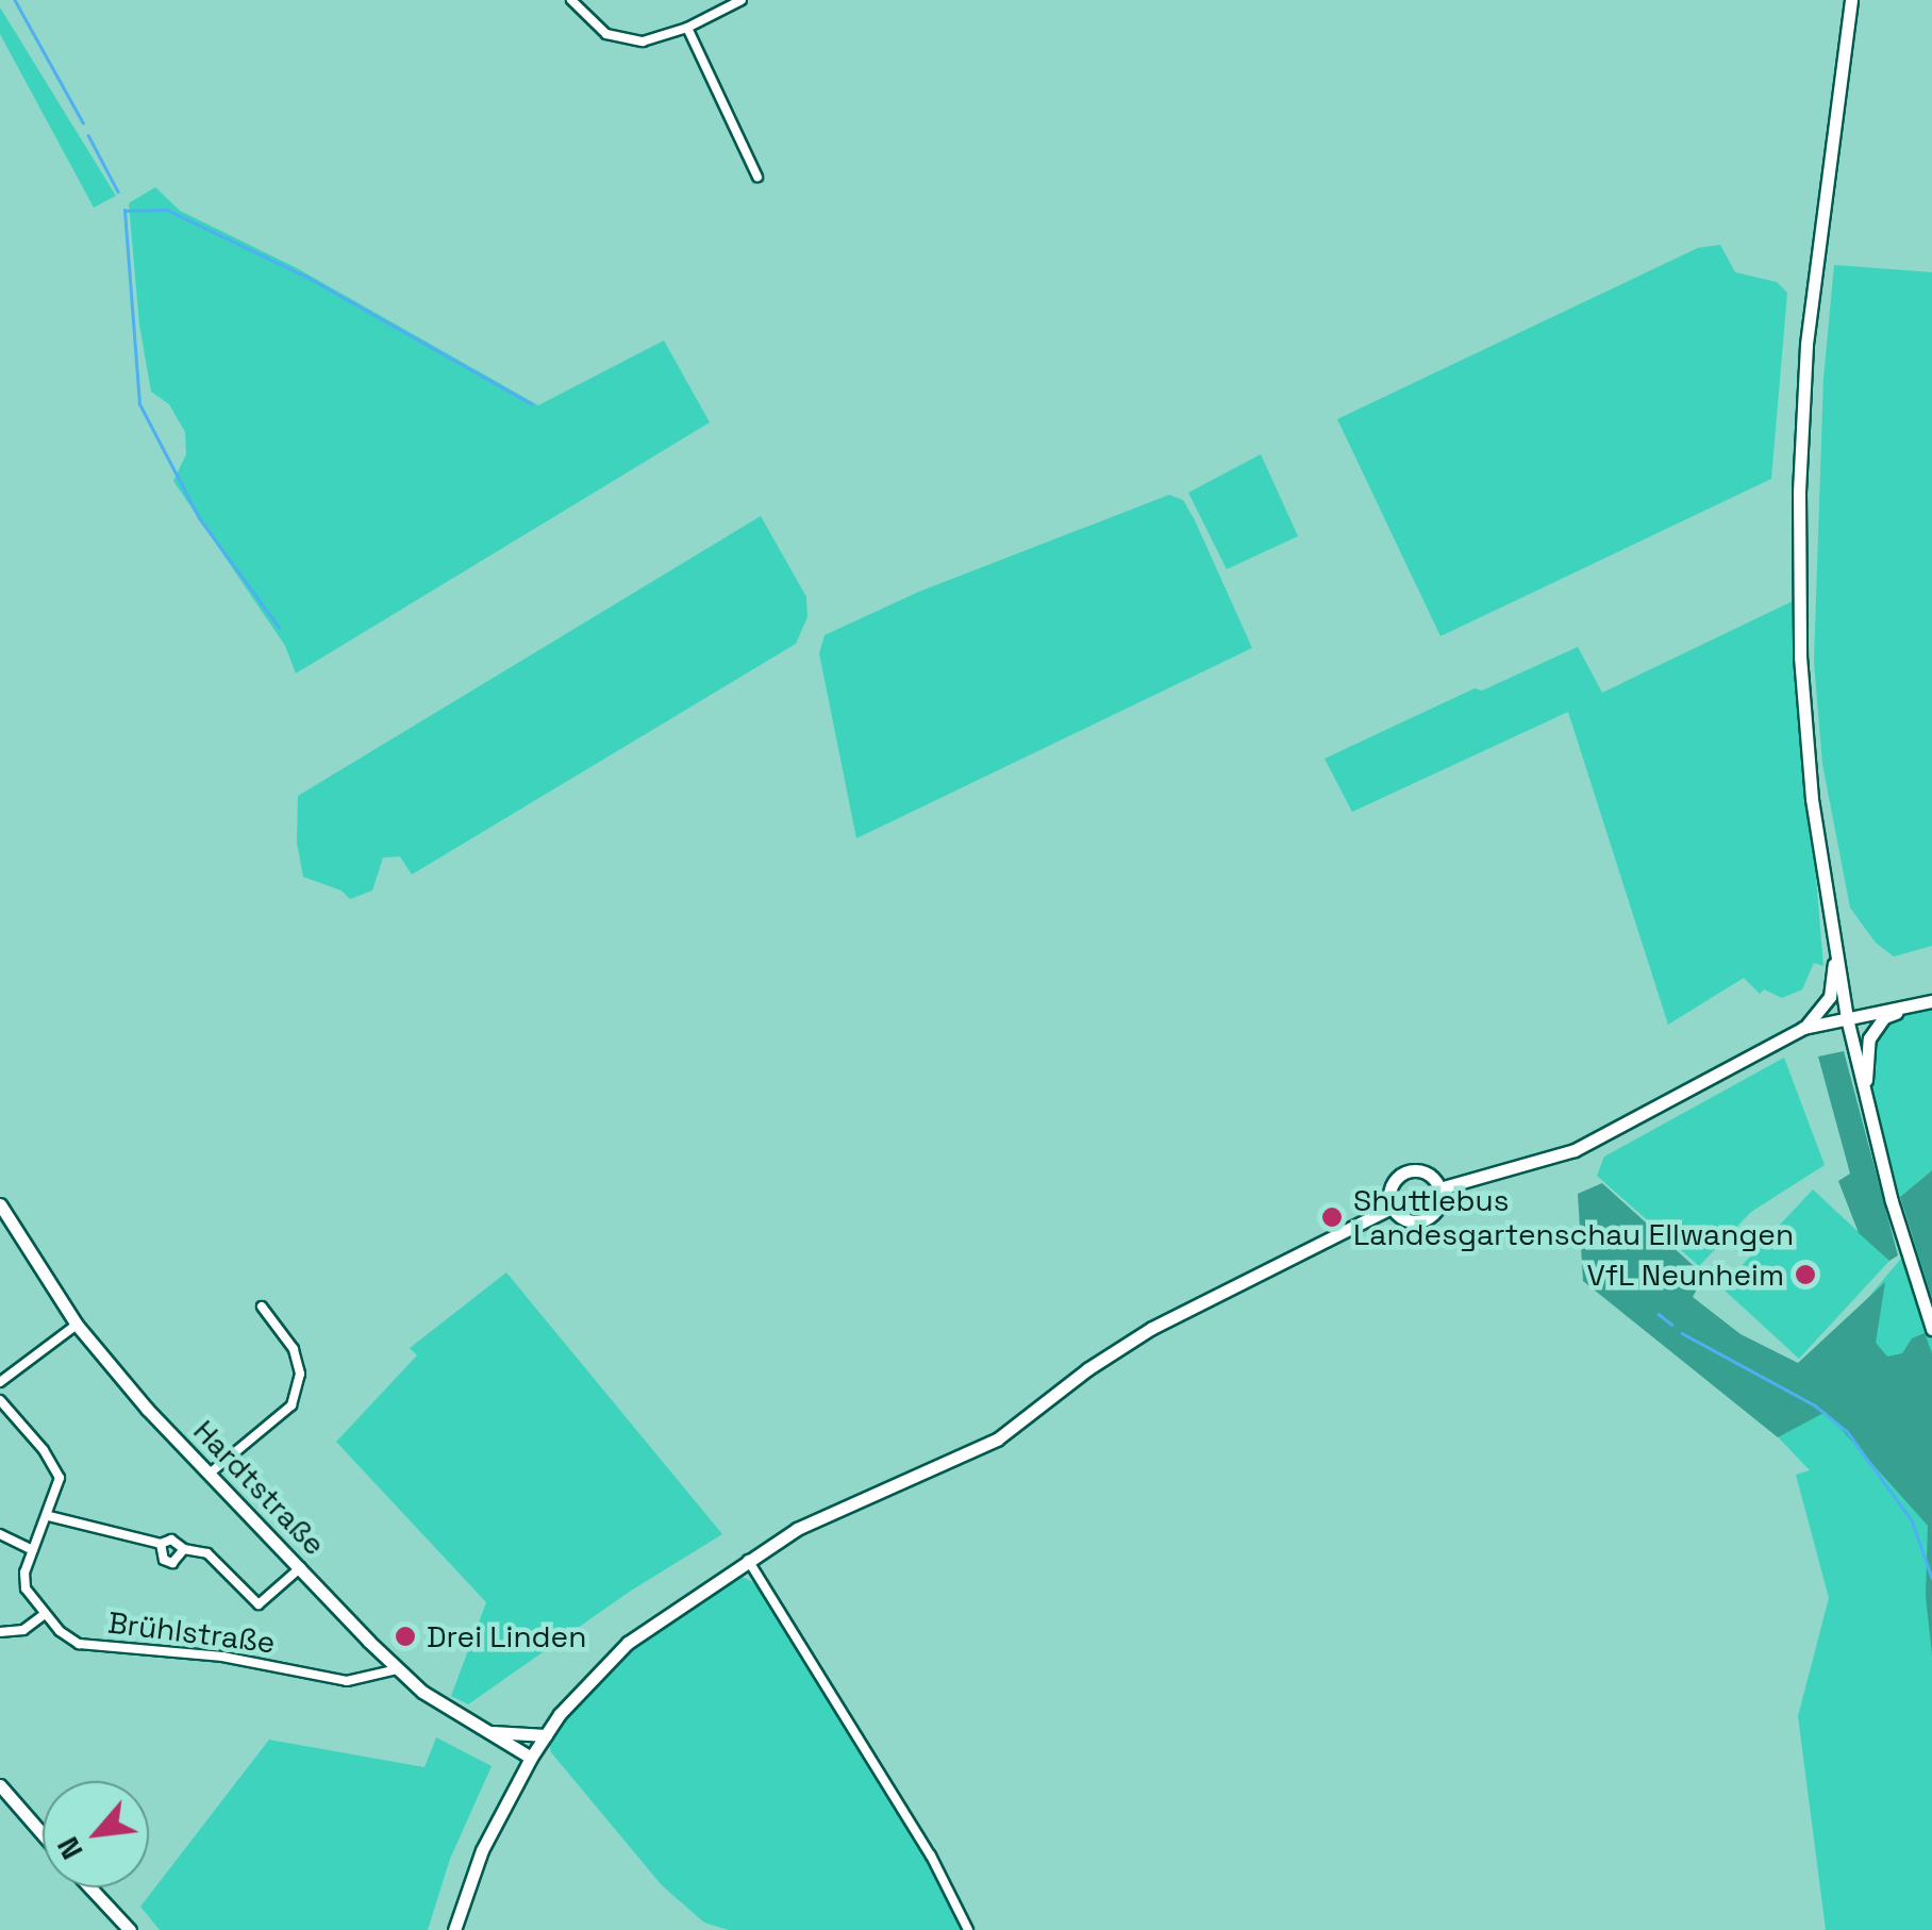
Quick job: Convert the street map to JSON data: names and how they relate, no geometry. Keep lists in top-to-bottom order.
{
  "streets": {
    "main road": ["Hardtstraße"],
    "street": ["Brühlstraße"]
  },
  "crossings": [
    ["Hardtstraße", "Brühlstraße"]
  ],
  "places": ["Shuttlebus Landesgartenschau Ellwangen", "VfL Neunheim", "Drei Linden"],
  "north": "bottom left"
}
